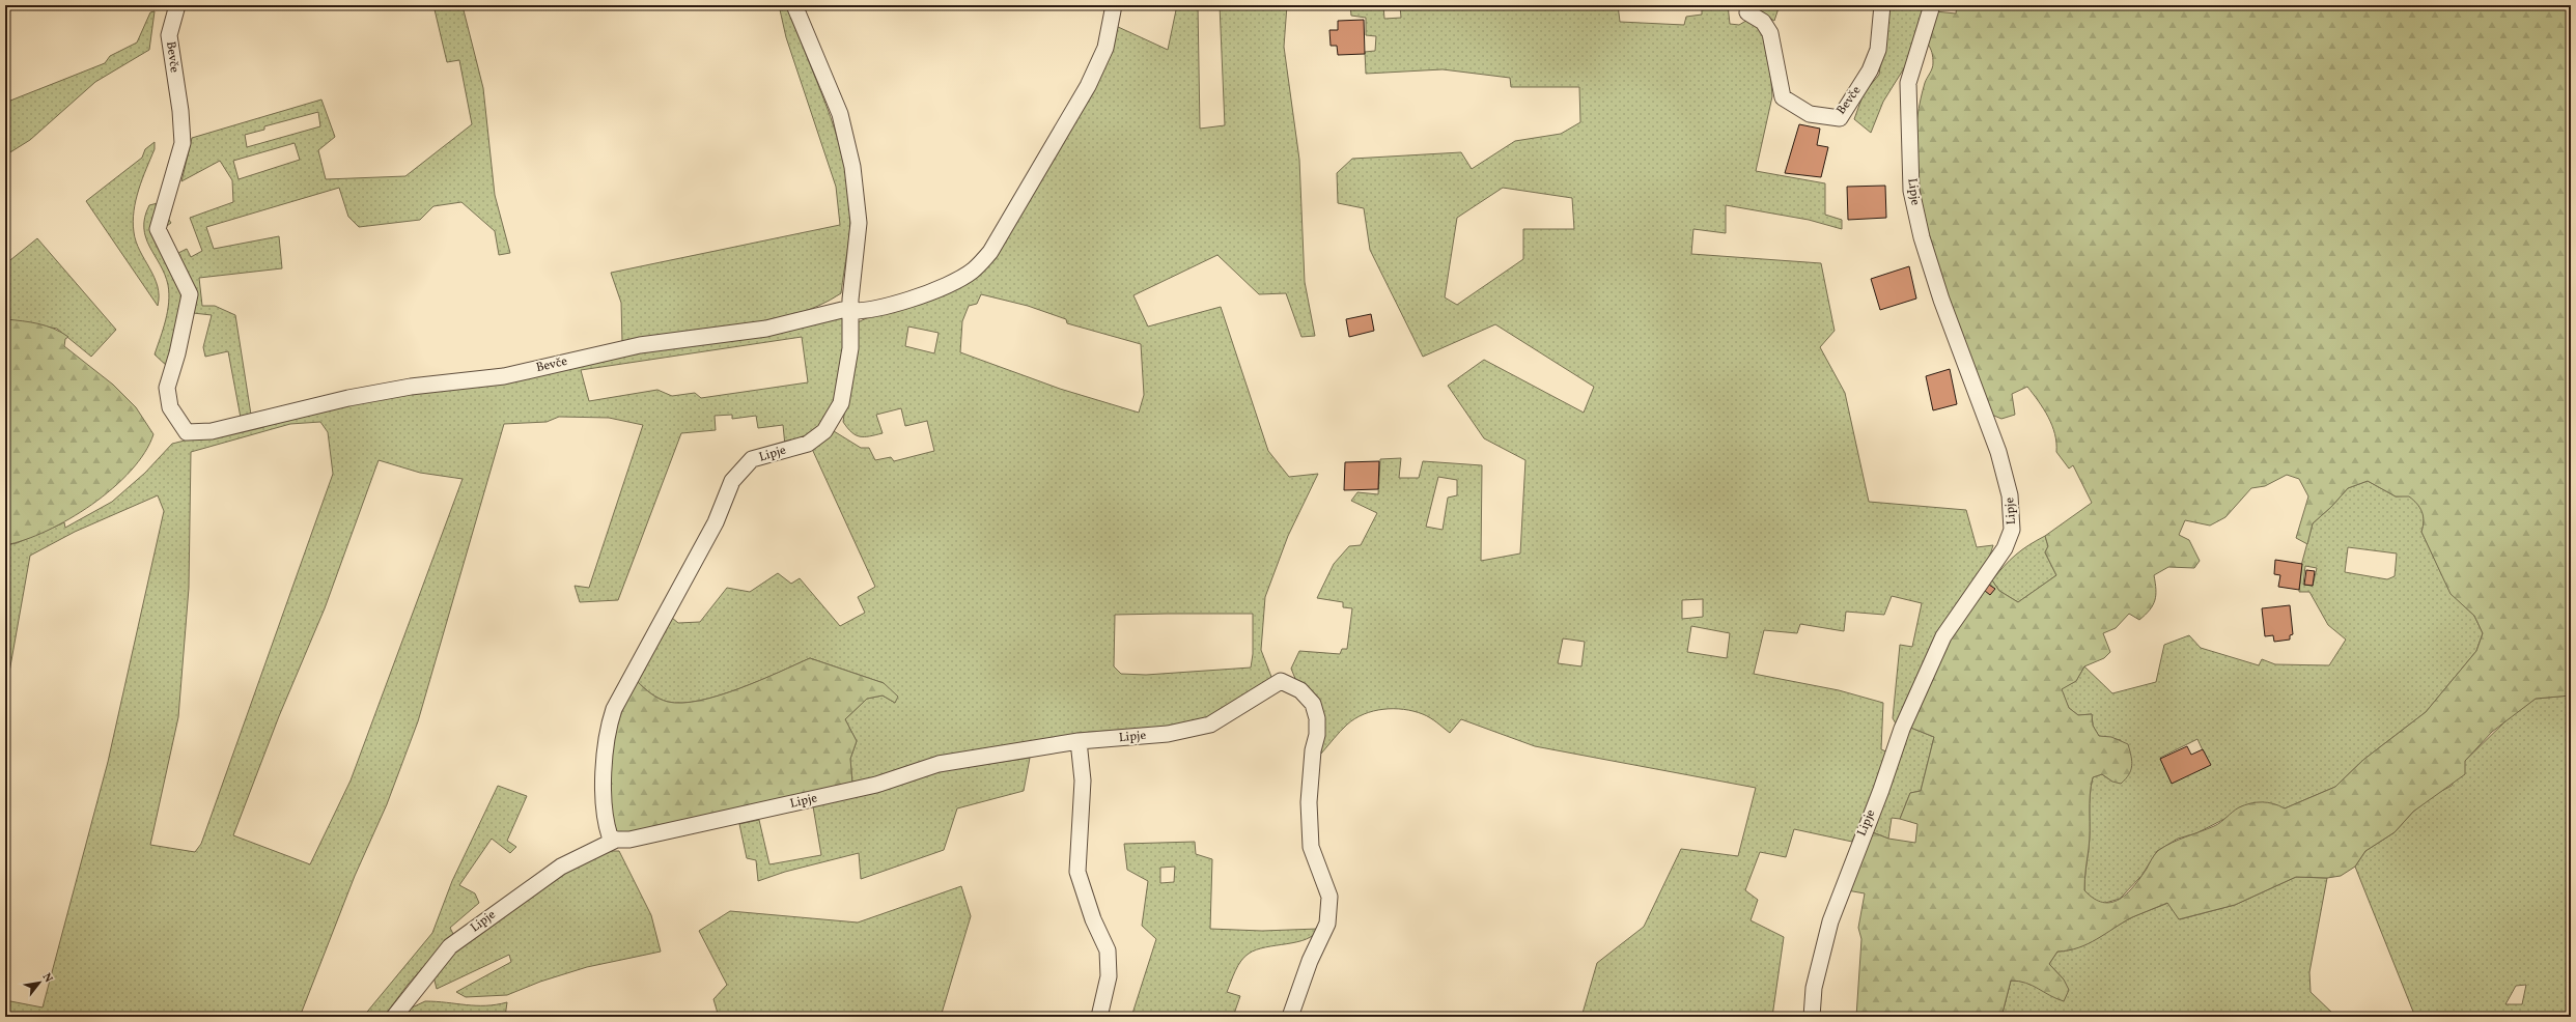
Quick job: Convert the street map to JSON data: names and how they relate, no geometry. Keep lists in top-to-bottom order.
{
  "streets": {
    "street": ["Bevče", "Lipje"]
  },
  "crossings": [
    ["Bevče", "Lipje"]
  ],
  "north": "top right"
}
